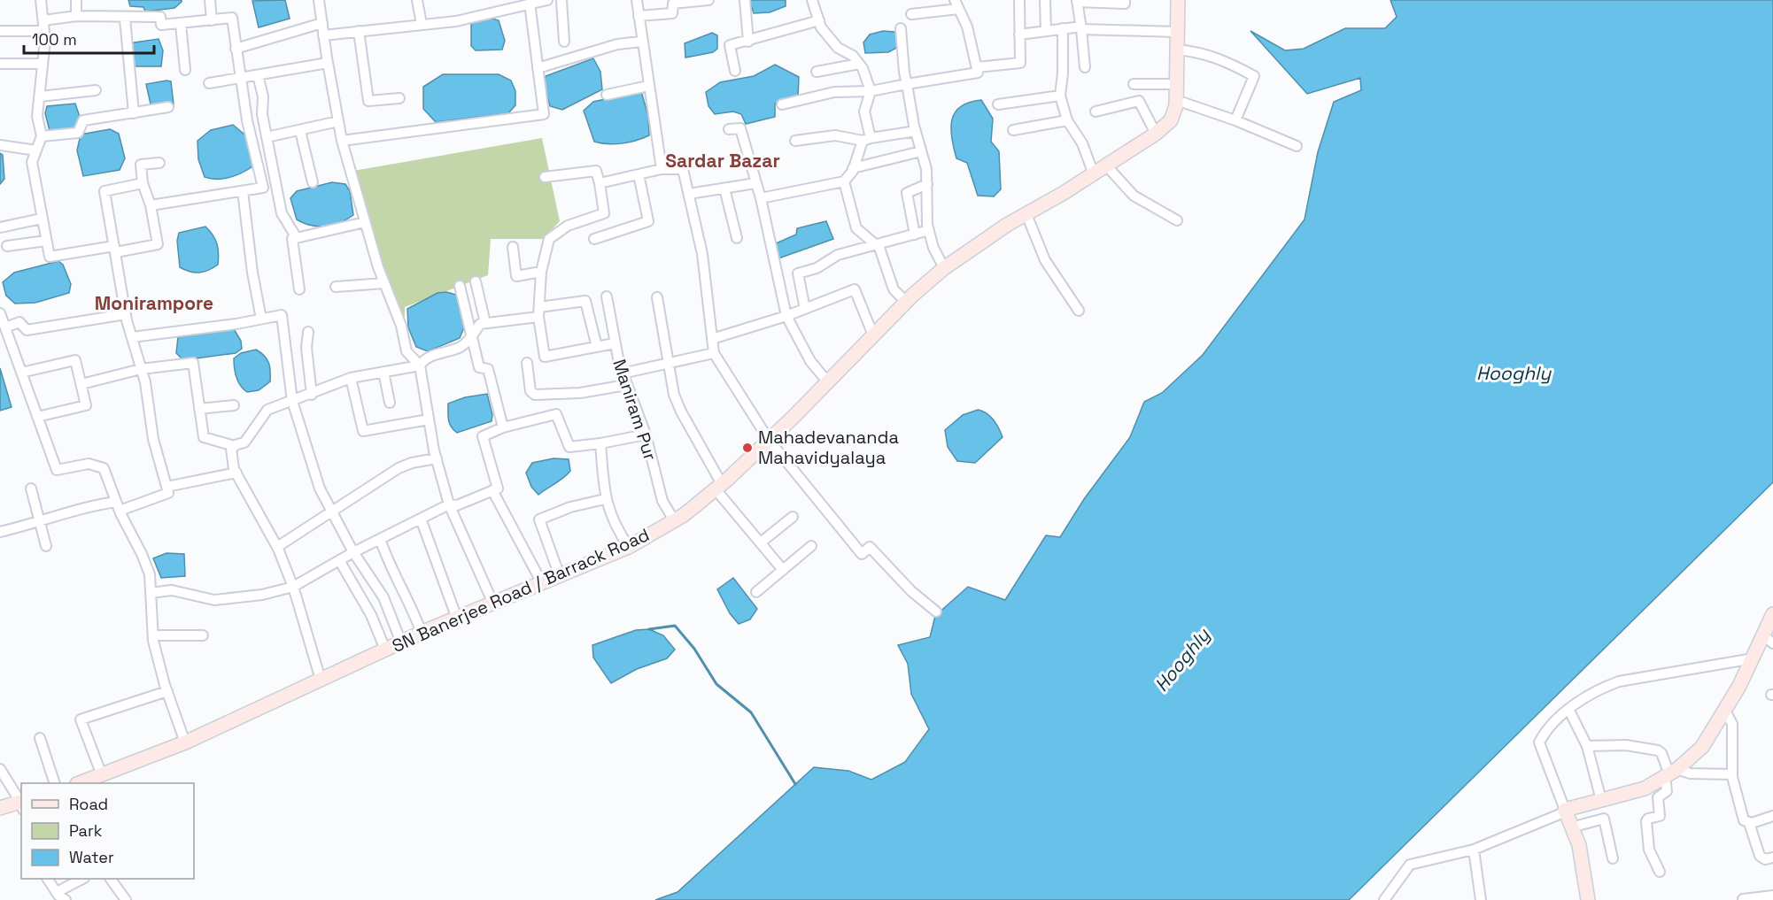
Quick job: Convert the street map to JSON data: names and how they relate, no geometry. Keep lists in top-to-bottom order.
{
  "streets": {
    "street": ["Maniram Pur", "SN Banerjee Road / Barrack Road"]
  },
  "crossings": [
    ["Maniram Pur", "SN Banerjee Road / Barrack Road"]
  ],
  "districts": ["Sardar Bazar", "Monirampore"],
  "water": ["Hooghly"],
  "places": ["Mahadevananda Mahavidyalaya"],
  "legend": ["Road", "Park", "Water"],
  "scale_bar": "100 m"
}
